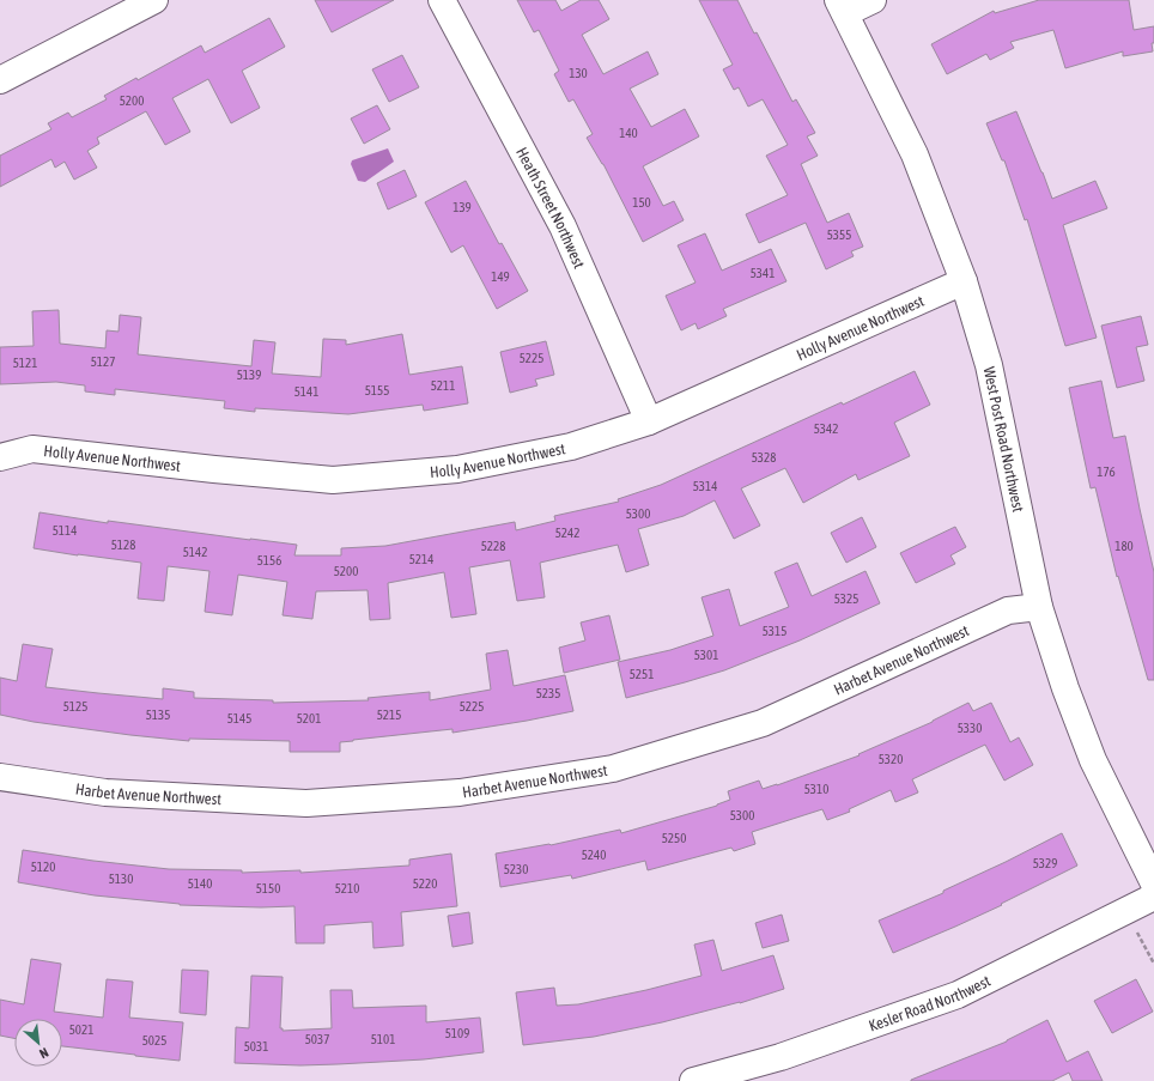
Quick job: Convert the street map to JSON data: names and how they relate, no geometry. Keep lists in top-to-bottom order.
{
  "streets": {
    "street": [
      "Heath Street Northwest",
      "Holly Avenue Northwest",
      "West Post Road Northwest",
      "Harbet Avenue Northwest",
      "Kesler Road Northwest"
    ]
  },
  "crossings": [
    ["Heath Street Northwest", "Holly Avenue Northwest"],
    ["Holly Avenue Northwest", "West Post Road Northwest"],
    ["West Post Road Northwest", "Harbet Avenue Northwest"]
  ],
  "house_numbers": [
    "130",
    "5200",
    "140",
    "150",
    "139",
    "5355",
    "5341",
    "149",
    "5225",
    "5127",
    "5121",
    "5139",
    "5211",
    "5155",
    "5141",
    "5342",
    "5328",
    "176",
    "5314",
    "5300",
    "5114",
    "5242",
    "5128",
    "5228",
    "180",
    "5142",
    "5214",
    "5156",
    "5200",
    "5325",
    "5315",
    "5301",
    "5251",
    "5235",
    "5125",
    "5225",
    "5135",
    "5215",
    "5145",
    "5201",
    "5330",
    "5320",
    "5310",
    "5300",
    "5250",
    "5240",
    "5329",
    "5120",
    "5230",
    "5130",
    "5140",
    "5220",
    "5150",
    "5210",
    "5021",
    "5109",
    "5037",
    "5101",
    "5025",
    "5031"
  ],
  "north": "bottom right"
}
